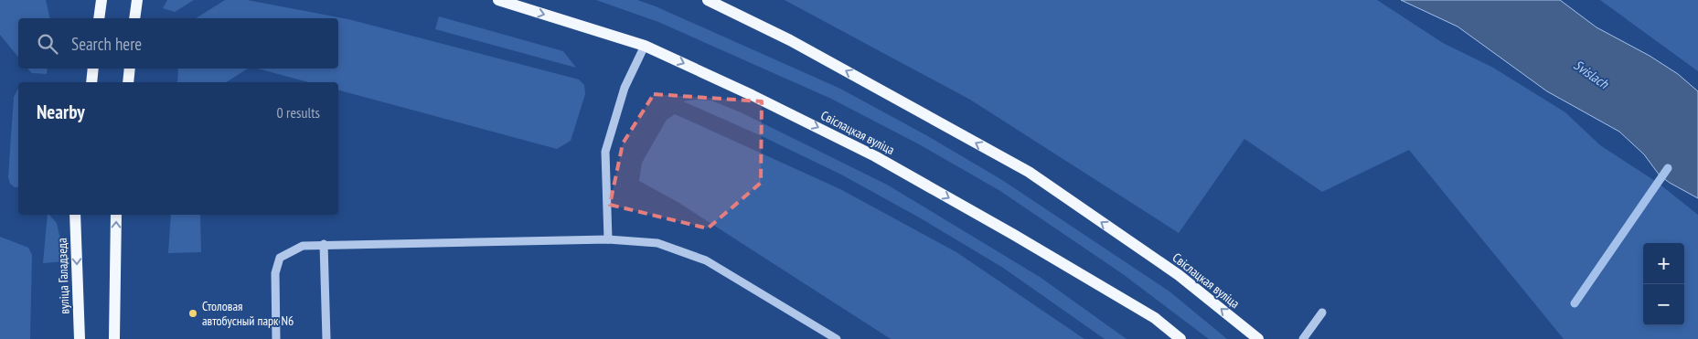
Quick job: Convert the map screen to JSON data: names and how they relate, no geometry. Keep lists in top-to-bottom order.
{
  "streets": {
    "main road": ["Свіслацкая вуліца", "вуліца Галадзеда"]
  },
  "water": ["Svislach"],
  "places": ["Столовая автобусный парк N6"],
  "page": {
    "search": "Search here",
    "heading": ["Nearby", "0 results"],
    "map_buttons": ["+", "−"]
  }
}
